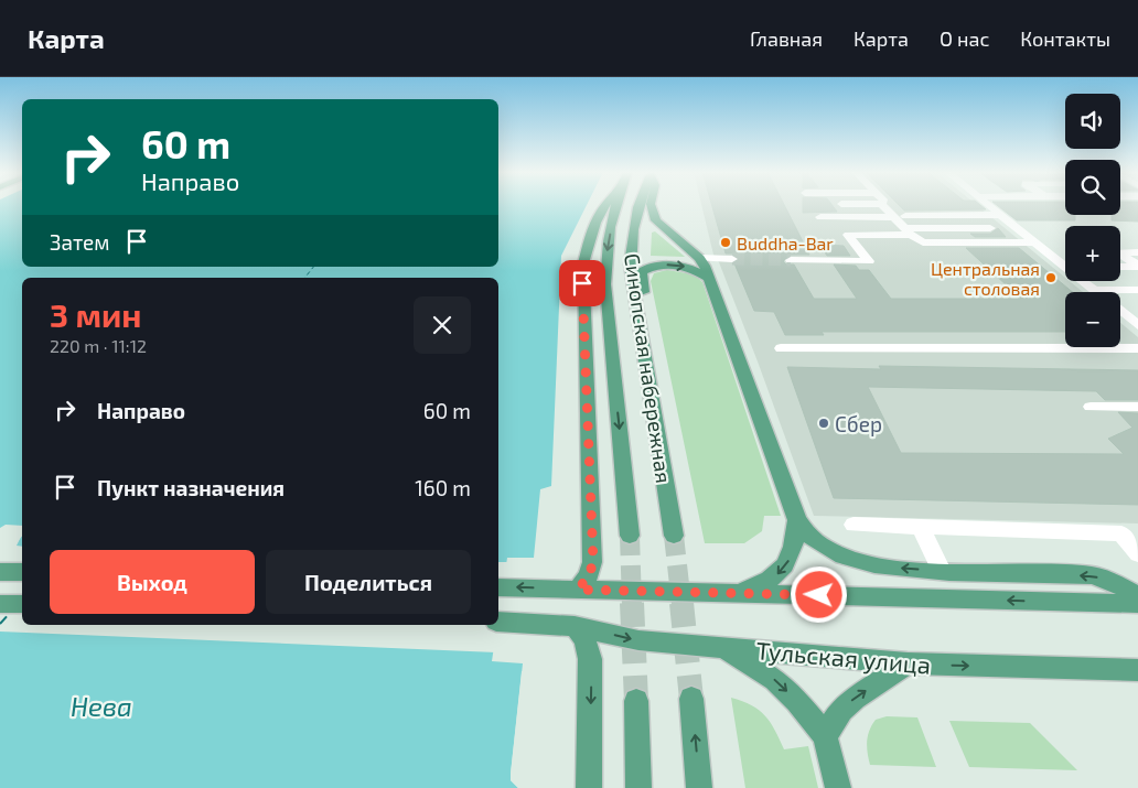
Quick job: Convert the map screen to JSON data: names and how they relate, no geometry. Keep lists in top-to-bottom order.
{
  "streets": {
    "main road": ["Синопская набережная", "Тульская улица"]
  },
  "water": ["Нева"],
  "places": ["Buddha-Bar", "Центральная столовая", "Сбер"],
  "page": {
    "header": "Карта",
    "nav": [
      "Главная",
      "Карта",
      "О нас",
      "Контакты"
    ],
    "map_buttons": ["+", "−"],
    "turn": ["60 m", "Направо"],
    "then": "Затем",
    "heading": ["3 мин", "220 m · 11:12"],
    "list": [
      {
        "name": "Направо",
        "value": "60 m"
      },
      {
        "name": "Пункт назначения",
        "value": "160 m"
      }
    ],
    "buttons": ["Выход", "Поделиться"]
  }
}
